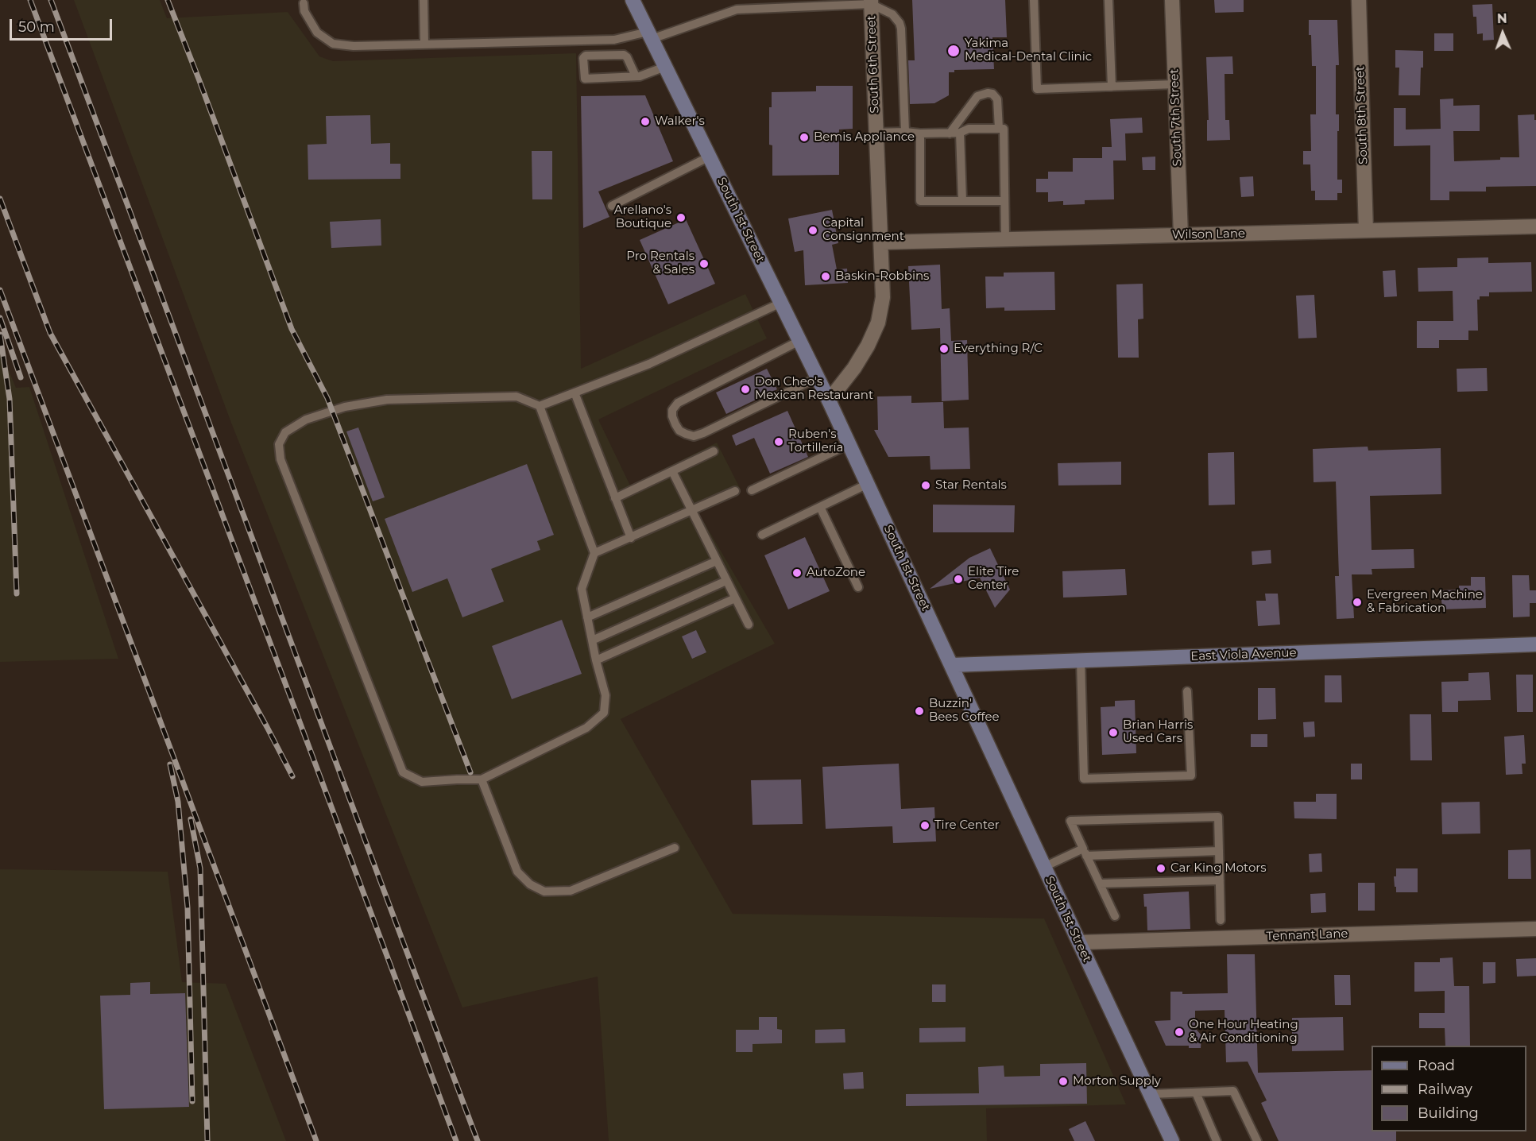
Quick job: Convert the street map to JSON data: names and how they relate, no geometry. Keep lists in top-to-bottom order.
{
  "streets": {
    "main road": ["South 1st Street", "East Viola Avenue"],
    "street": [
      "South 6th Street",
      "South 8th Street",
      "South 7th Street",
      "Wilson Lane",
      "Tennant Lane"
    ]
  },
  "crossings": [
    ["South 6th Street", "South 1st Street"],
    ["South 6th Street", "Wilson Lane"],
    ["South 8th Street", "Wilson Lane"],
    ["South 7th Street", "Wilson Lane"],
    ["South 1st Street", "East Viola Avenue"],
    ["South 1st Street", "Tennant Lane"]
  ],
  "places": [
    "Yakima Medical-Dental Clinic",
    "Walker's",
    "Bemis Appliance",
    "Arellano's Boutique",
    "Capital Consignment",
    "Pro Rentals & Sales",
    "Baskin-Robbins",
    "Everything R/C",
    "Don Cheo's Mexican Restaurant",
    "Ruben's Tortillería",
    "Star Rentals",
    "AutoZone",
    "Elite Tire Center",
    "Evergreen Machine & Fabrication",
    "Buzzin' Bees Coffee",
    "Brian Harris Used Cars",
    "Tire Center",
    "Car King Motors",
    "One Hour Heating & Air Conditioning",
    "Morton Supply"
  ],
  "legend": ["Road", "Railway", "Building"],
  "scale_bar": "50 m",
  "north": "top"
}
